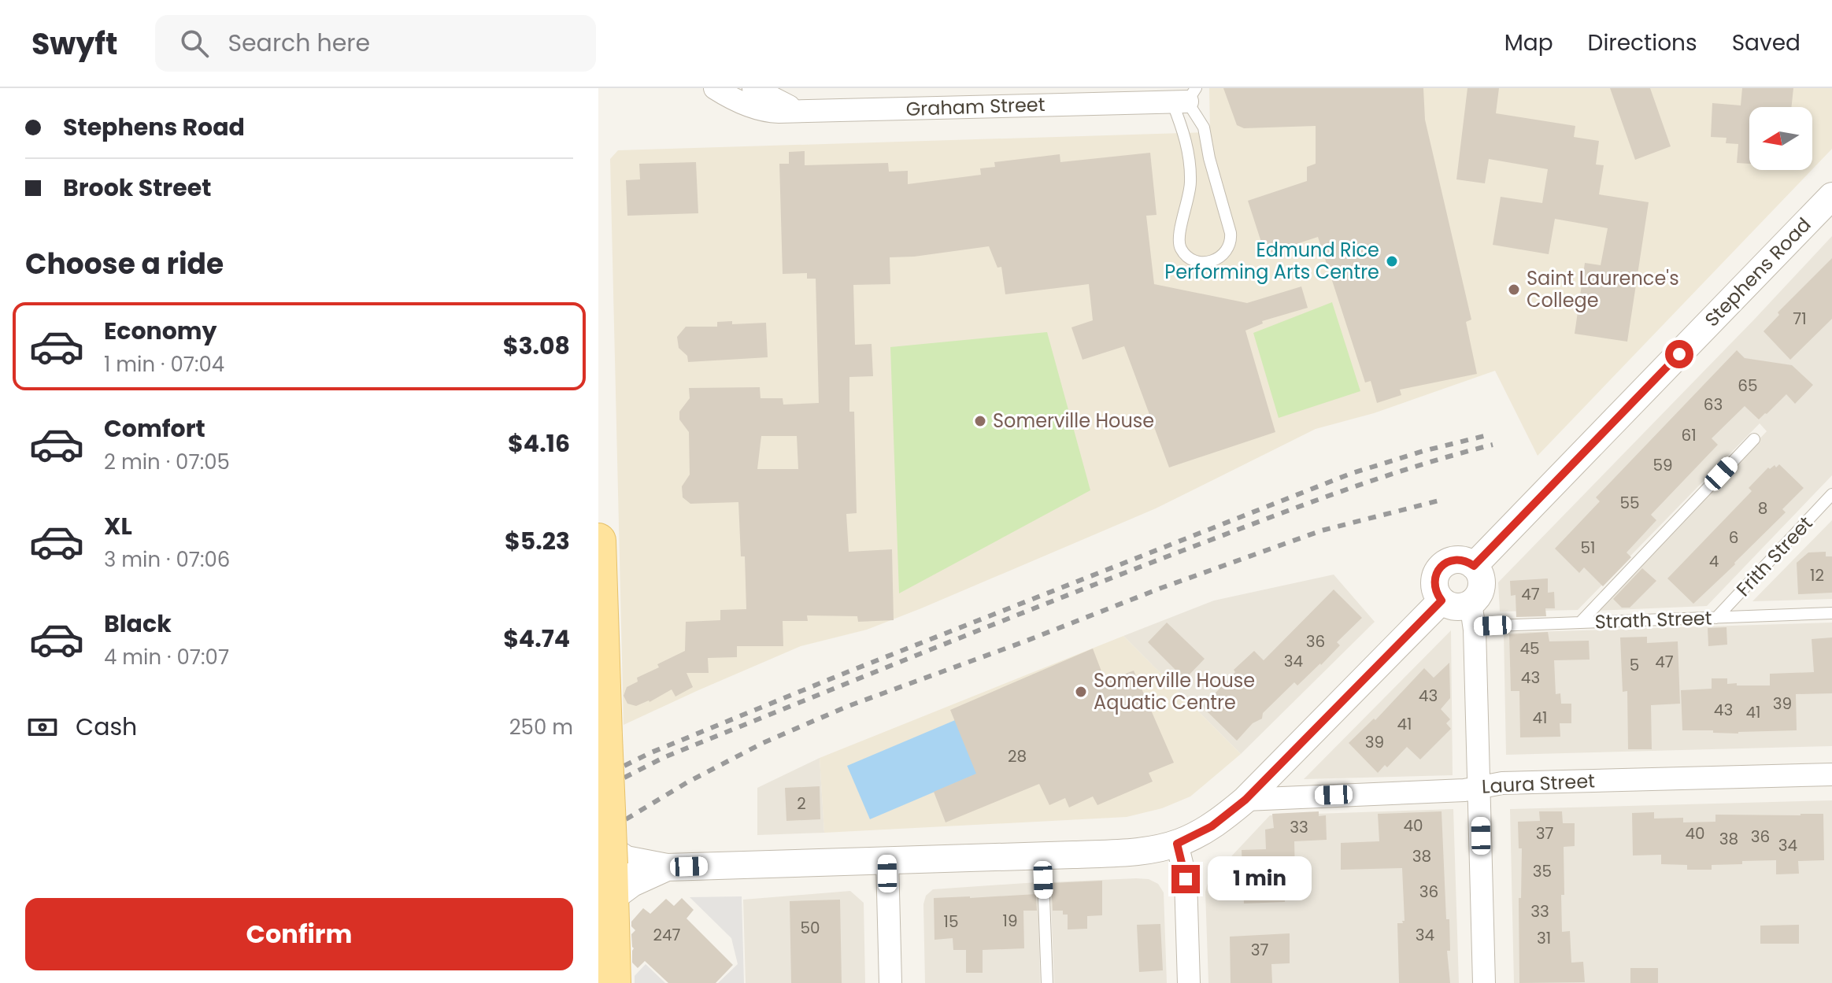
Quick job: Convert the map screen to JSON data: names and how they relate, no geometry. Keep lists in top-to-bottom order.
{
  "streets": {
    "street": ["Graham Street", "Stephens Road", "Laura Street"],
    "lane": ["Frith Street", "Strath Street"]
  },
  "crossings": [
    ["Stephens Road", "Strath Street"],
    ["Frith Street", "Strath Street"]
  ],
  "places": [
    "Edmund Rice Performing Arts Centre",
    "Saint Laurence's College",
    "Somerville House",
    "Somerville House Aquatic Centre"
  ],
  "house_numbers": [
    "71",
    "65",
    "63",
    "61",
    "59",
    "55",
    "8",
    "6",
    "51",
    "4",
    "12",
    "47",
    "36",
    "45",
    "34",
    "47",
    "5",
    "43",
    "43",
    "39",
    "43",
    "41",
    "41",
    "41",
    "39",
    "28",
    "2",
    "40",
    "33",
    "37",
    "40",
    "36",
    "38",
    "34",
    "38",
    "35",
    "36",
    "33",
    "19",
    "15",
    "50",
    "247",
    "34",
    "31",
    "37"
  ],
  "north": "left",
  "page": {
    "header": "Swyft",
    "search": "Search here",
    "nav": ["Map", "Directions", "Saved"],
    "banner": ["Stephens Road", "Brook Street"],
    "heading": "Choose a ride",
    "list": [
      {
        "name": "Economy",
        "note": "1 min · 07:04",
        "value": "$3.08"
      },
      {
        "name": "Comfort",
        "note": "2 min · 07:05",
        "value": "$4.16"
      },
      {
        "name": "XL",
        "note": "3 min · 07:06",
        "value": "$5.23"
      },
      {
        "name": "Black",
        "note": "4 min · 07:07",
        "value": "$4.74"
      }
    ],
    "pay": ["Cash", "250 m"],
    "bubble": "1 min",
    "buttons": "Confirm"
  }
}
